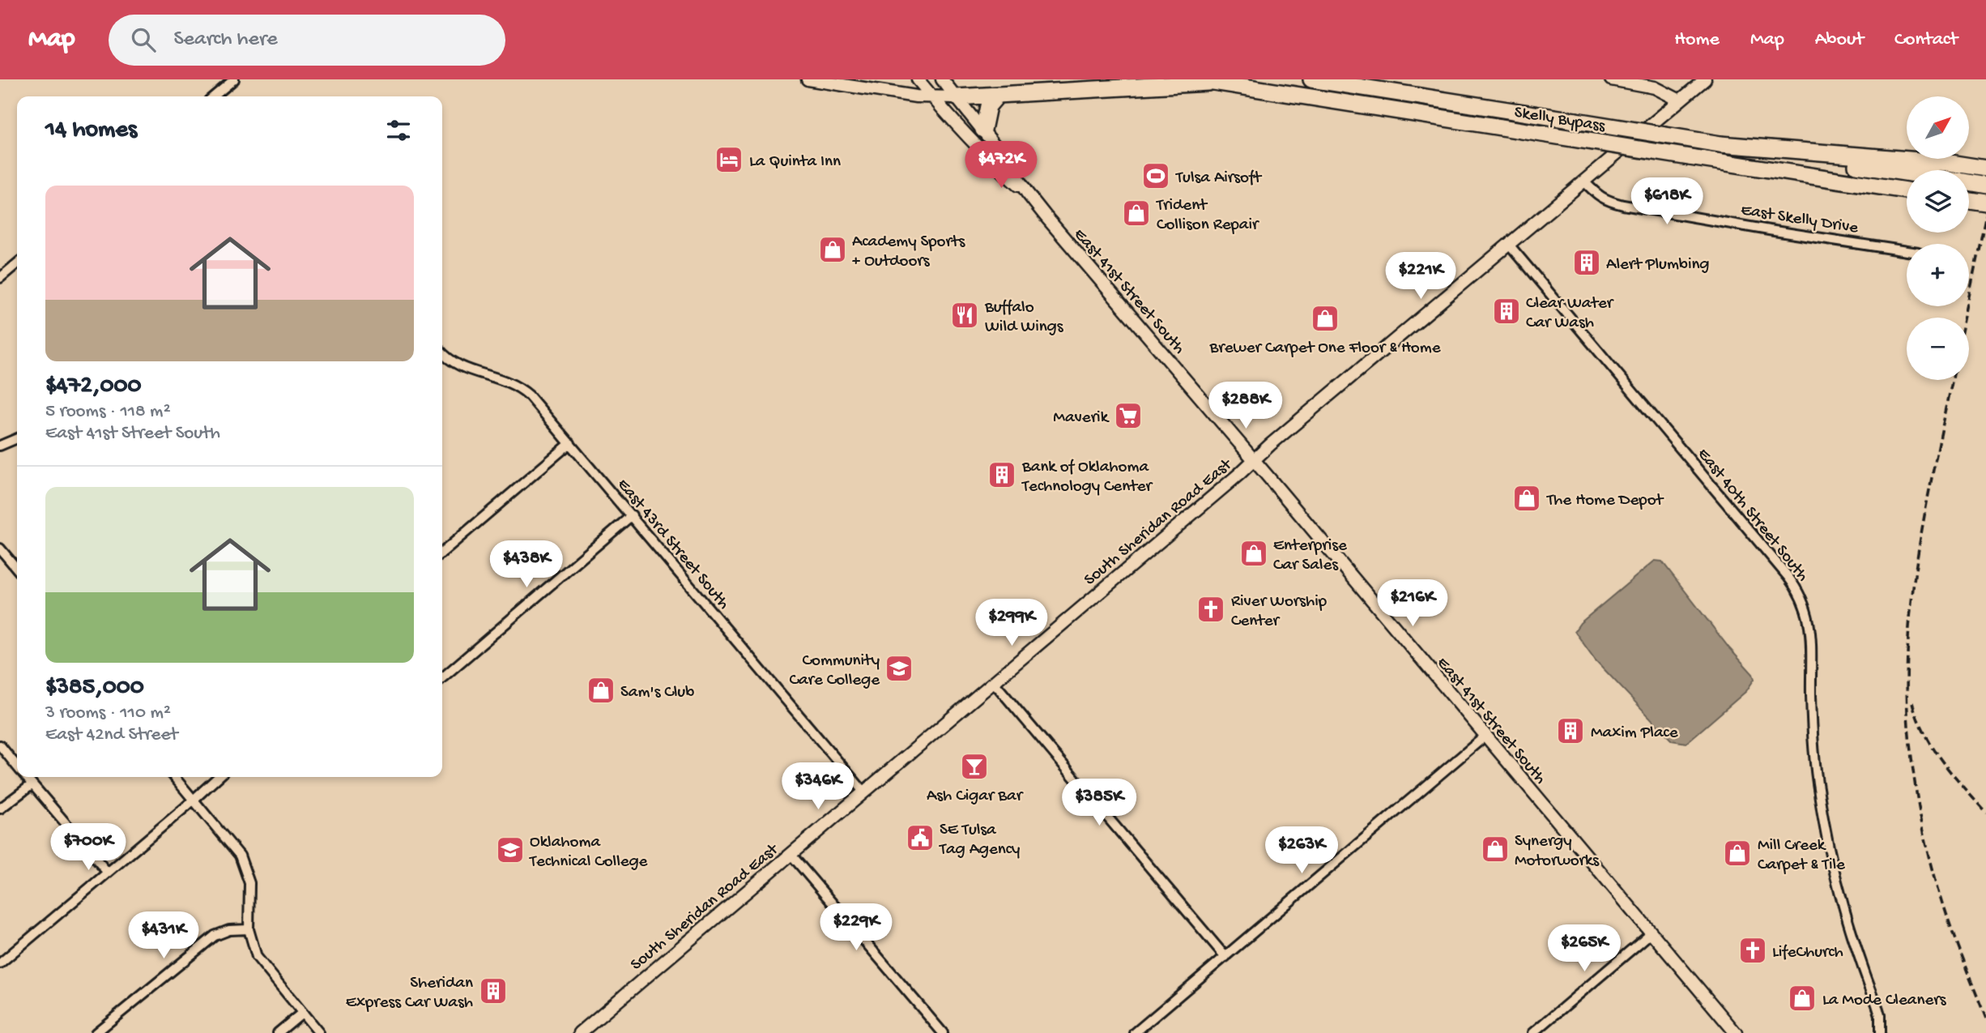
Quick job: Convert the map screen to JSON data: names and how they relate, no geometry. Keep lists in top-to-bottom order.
{
  "streets": {
    "highway": ["Skelly Bypass"],
    "main road": ["East 41st Street South", "South Sheridan Road East"],
    "street": ["East Skelly Drive", "East 40th Street South", "East 43rd Street South"]
  },
  "crossings": [
    ["East Skelly Drive", "South Sheridan Road East"],
    ["East 41st Street South", "South Sheridan Road East"],
    ["East 40th Street South", "South Sheridan Road East"],
    ["South Sheridan Road East", "East 43rd Street South"]
  ],
  "places": {
    "hotel": ["La Quinta Inn"],
    "sports": ["Tulsa Airsoft"],
    "shop": [
      "Trident Collison Repair",
      "Academy Sports + Outdoors",
      "Brewer Carpet One Floor & Home",
      "The Home Depot",
      "Enterprise Car Sales",
      "Sam's Club",
      "Synergy Motorworks",
      "Mill Creek Carpet & Tile",
      "La Mode Cleaners"
    ],
    "building": [
      "Alert Plumbing",
      "Clear Water Car Wash",
      "Bank of Oklahoma Technology Center",
      "Maxim Place",
      "Sheridan Express Car Wash"
    ],
    "restaurant": ["Buffalo Wild Wings"],
    "supermarket": ["Maverik"],
    "church": ["River Worship Center", "LifeChurch"],
    "school or university": ["Community Care College", "Oklahoma Technical College"],
    "bar": ["Ash Cigar Bar"],
    "public building": ["SE Tulsa Tag Agency"]
  },
  "north": "top right",
  "page": {
    "header": "Map",
    "search": "Search here",
    "nav": [
      "Home",
      "Map",
      "About",
      "Contact"
    ],
    "map_buttons": ["+", "−"],
    "heading": "14 homes",
    "price": [
      "$472K",
      "$618K",
      "$221K",
      "$288K",
      "$438K",
      "$216K",
      "$299K",
      "$346K",
      "$385K",
      "$700K",
      "$263K",
      "$229K",
      "$431K",
      "$265K"
    ],
    "list": [
      {
        "name": "$472,000",
        "note": "5 rooms · 118 m² · East 41st Street South"
      },
      {
        "name": "$385,000",
        "note": "3 rooms · 110 m² · East 42nd Street"
      }
    ]
  }
}
